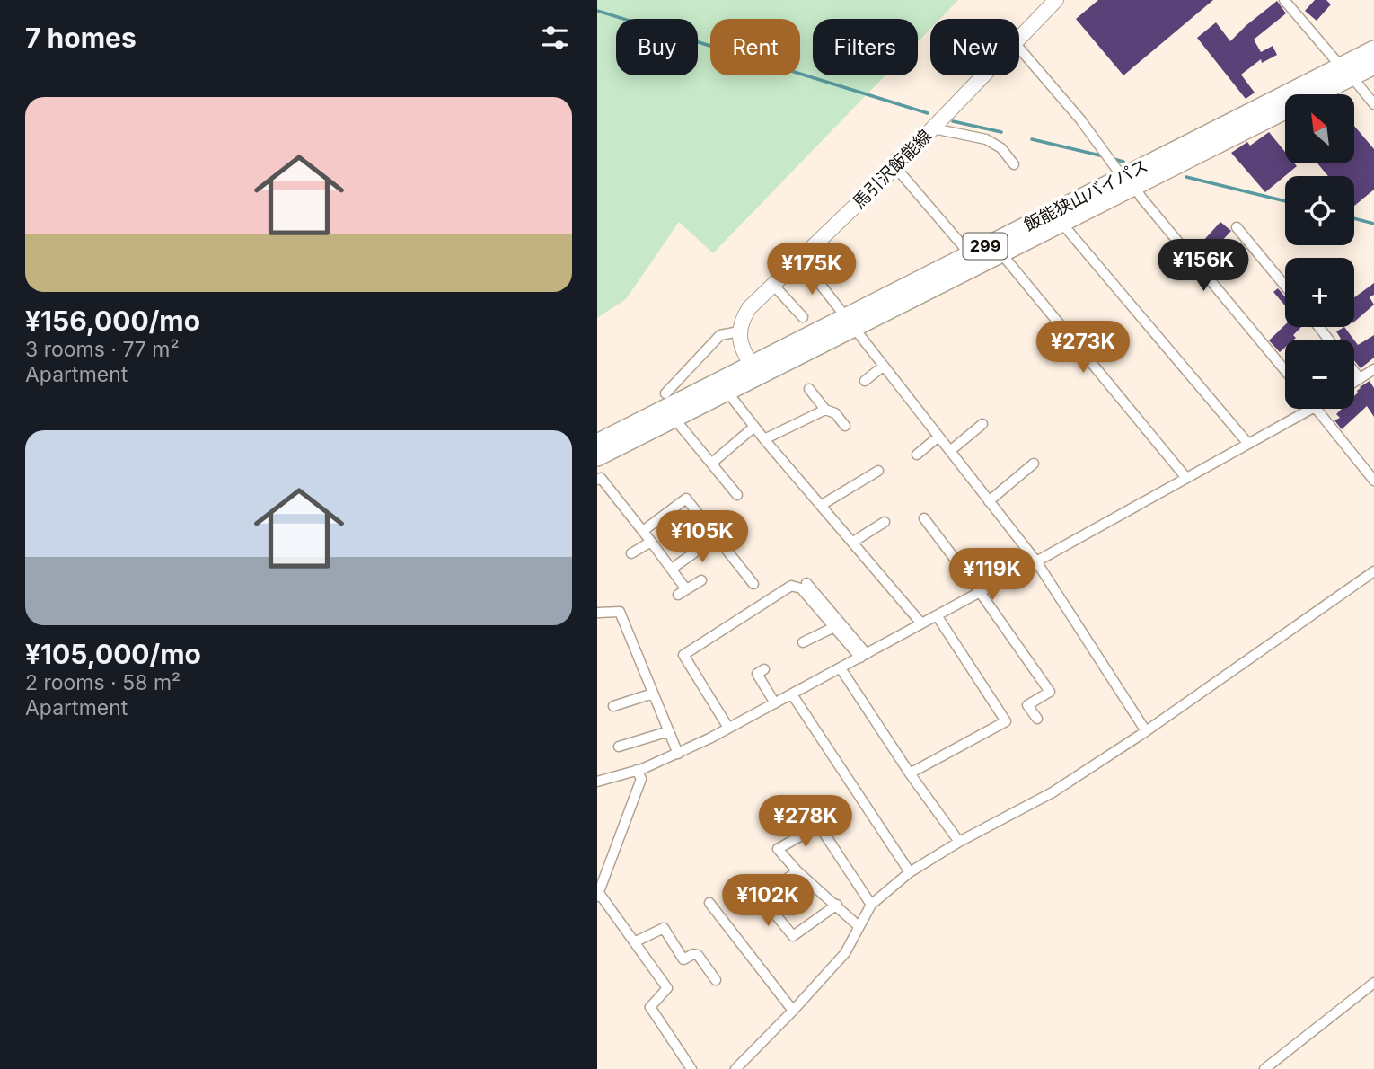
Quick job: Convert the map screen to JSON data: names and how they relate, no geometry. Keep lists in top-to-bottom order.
{
  "streets": {
    "highway": ["飯能狭山バイパス", "299"],
    "main road": ["馬引沢飯能線"]
  },
  "north": "top left",
  "page": {
    "heading": "7 homes",
    "chip": [
      "Buy",
      "Rent",
      "Filters",
      "New"
    ],
    "list": [
      {
        "name": "¥156,000/mo",
        "note": "3 rooms · 77 m² · Apartment"
      },
      {
        "name": "¥105,000/mo",
        "note": "2 rooms · 58 m² · Apartment"
      }
    ],
    "map_buttons": ["+", "−"],
    "price": [
      "¥156K",
      "¥175K",
      "¥273K",
      "¥105K",
      "¥119K",
      "¥278K",
      "¥102K"
    ]
  }
}
